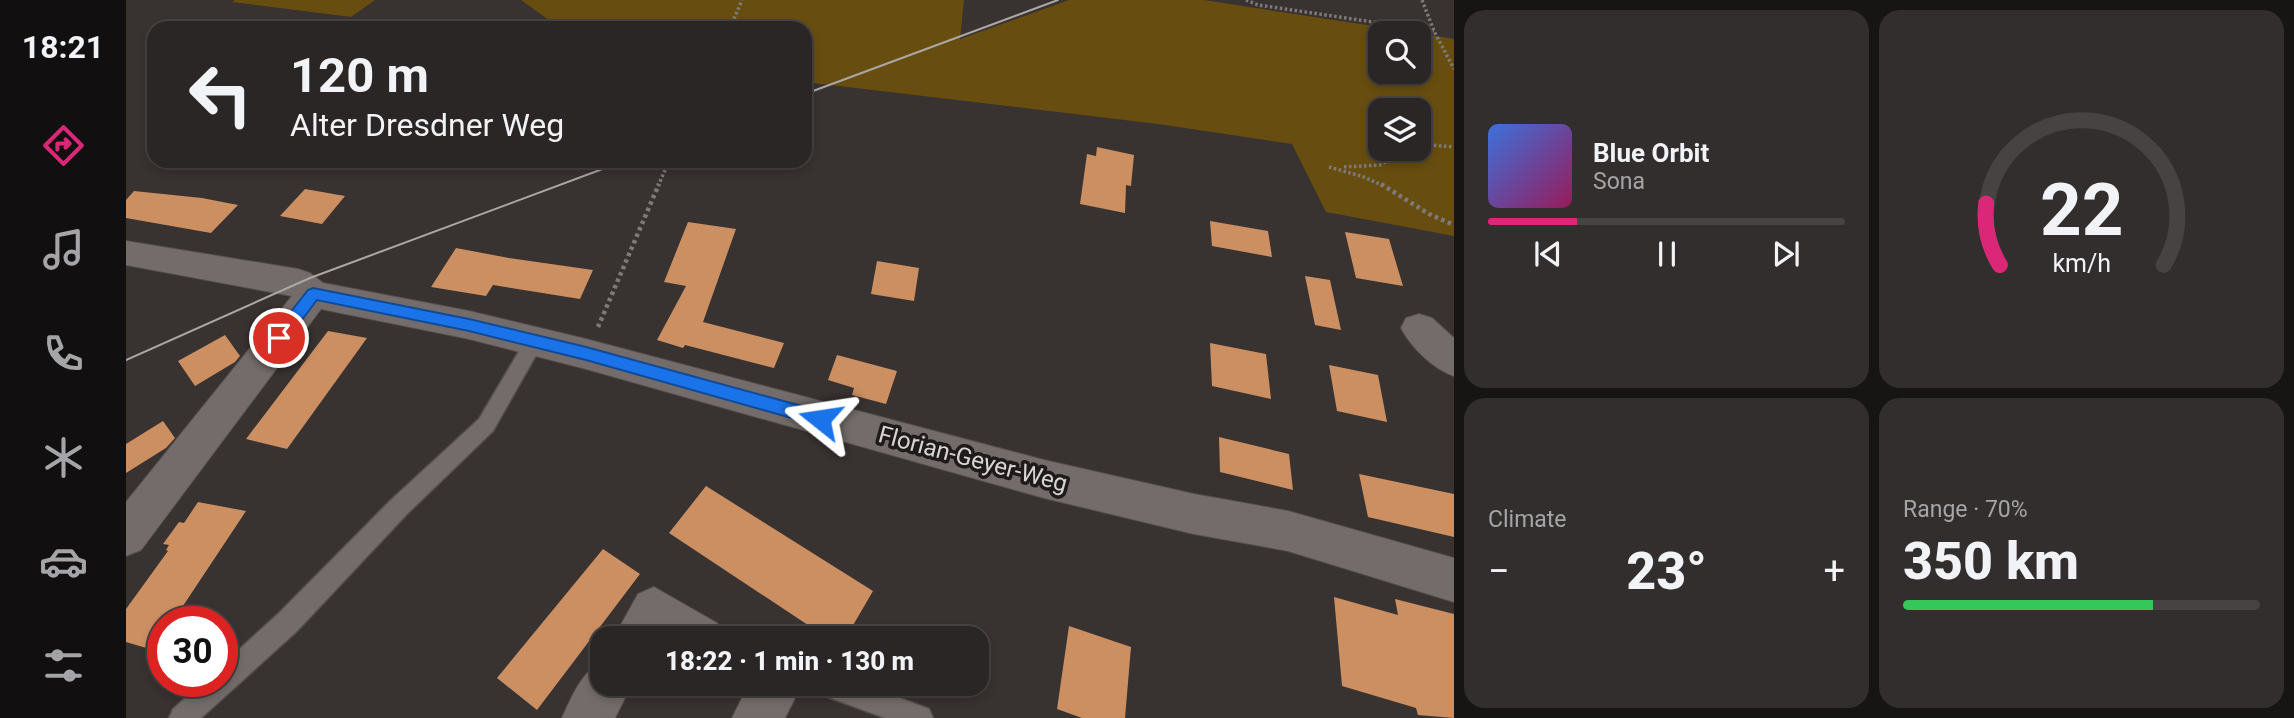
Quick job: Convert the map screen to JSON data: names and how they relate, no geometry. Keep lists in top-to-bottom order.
{
  "streets": {
    "street": ["Florian-Geyer-Weg"]
  },
  "page": {
    "tabs": "18:21",
    "turn": ["120 m", "Alter Dresdner Weg"],
    "song": ["Blue Orbit", "Sona"],
    "tile": [
      "Climate",
      ["Range · 70%", "350 km"]
    ],
    "heat": ["−", "23°", "+"],
    "limit": "30",
    "trip": "18:22 · 1 min · 130 m",
    "gauge": ["22", "km/h"]
  }
}
